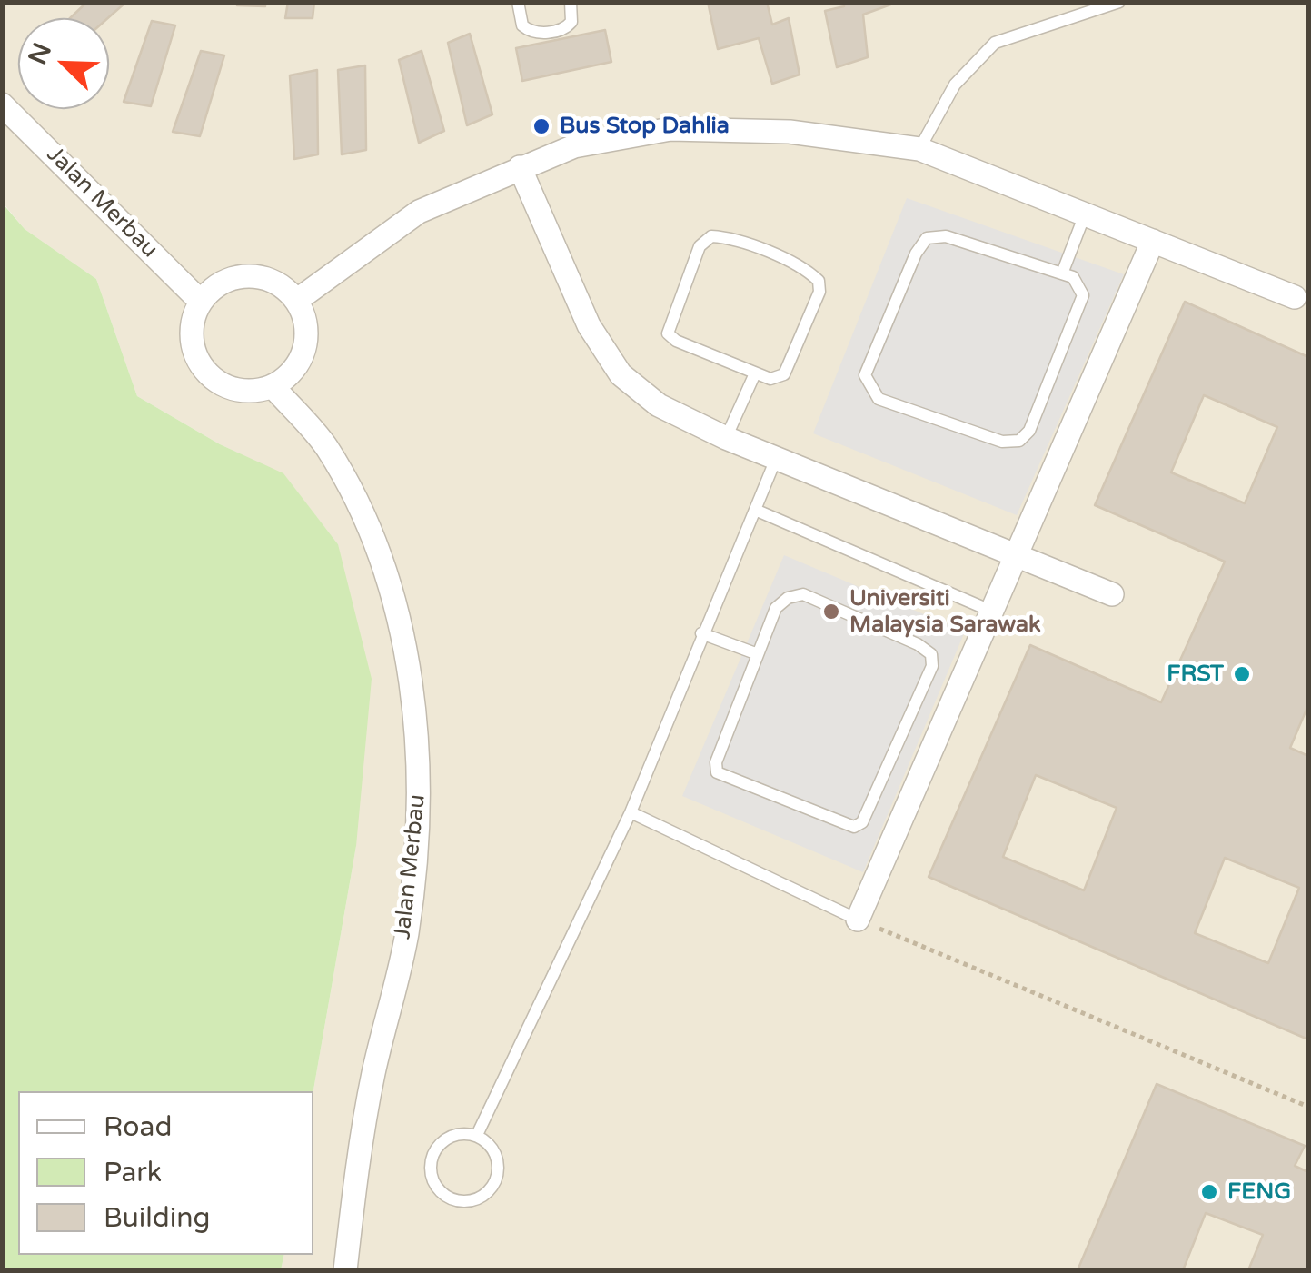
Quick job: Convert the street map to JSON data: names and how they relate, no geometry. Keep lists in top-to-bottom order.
{
  "streets": {
    "street": ["Jalan Merbau"]
  },
  "places": [
    "Bus Stop Dahlia",
    "Universiti Malaysia Sarawak",
    "FRST",
    "FENG"
  ],
  "legend": ["Road", "Park", "Building"],
  "north": "top left"
}
